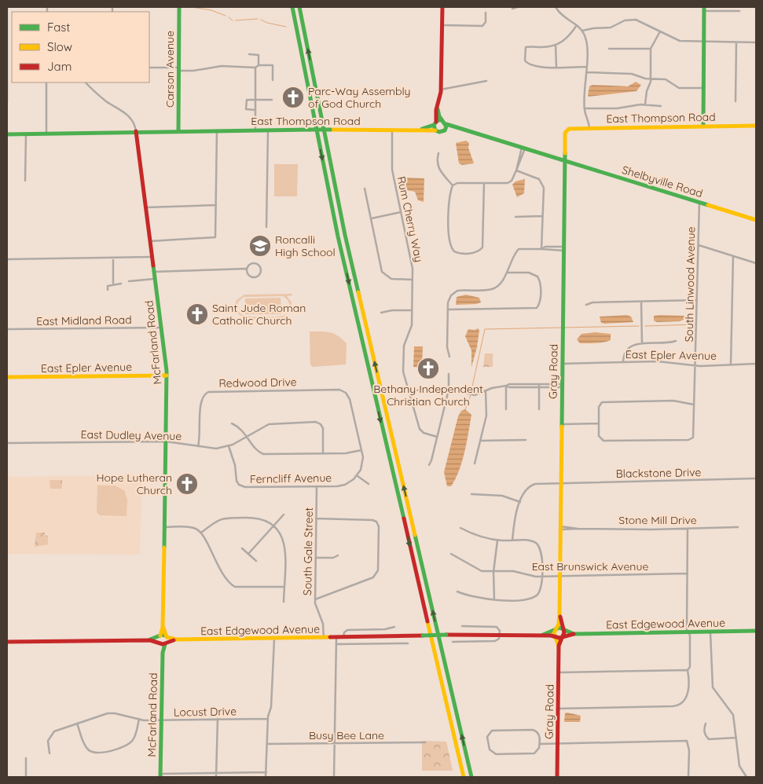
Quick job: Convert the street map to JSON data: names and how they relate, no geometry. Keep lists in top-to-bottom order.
{
  "streets": {
    "main road": [
      "Carson Avenue",
      "East Thompson Road",
      "Shelbyville Road",
      "McFarland Road",
      "East Epler Avenue",
      "Gray Road",
      "East Edgewood Avenue"
    ],
    "street": [
      "Rum Cherry Way",
      "South Linwood Avenue",
      "East Midland Road",
      "Redwood Drive",
      "East Dudley Avenue",
      "Blackstone Drive",
      "Ferncliff Avenue",
      "Stone Mill Drive",
      "South Gale Street",
      "East Brunswick Avenue",
      "Locust Drive",
      "Busy Bee Lane"
    ]
  },
  "crossings": [
    ["Carson Avenue", "East Thompson Road"],
    ["East Thompson Road", "Rum Cherry Way"],
    ["East Thompson Road", "Gray Road"],
    ["Shelbyville Road", "South Linwood Avenue"],
    ["Shelbyville Road", "Gray Road"],
    ["South Linwood Avenue", "East Epler Avenue"],
    ["East Midland Road", "McFarland Road"],
    ["McFarland Road", "East Epler Avenue"],
    ["McFarland Road", "East Dudley Avenue"],
    ["McFarland Road", "East Edgewood Avenue"],
    ["McFarland Road", "Locust Drive"],
    ["East Epler Avenue", "Gray Road"],
    ["Gray Road", "Blackstone Drive"],
    ["Gray Road", "Stone Mill Drive"],
    ["Gray Road", "East Brunswick Avenue"],
    ["Gray Road", "East Edgewood Avenue"],
    ["Redwood Drive", "East Dudley Avenue"],
    ["East Dudley Avenue", "Ferncliff Avenue"],
    ["Ferncliff Avenue", "South Gale Street"],
    ["South Gale Street", "East Edgewood Avenue"]
  ],
  "places": {
    "church": [
      "Parc-Way Assembly of God Church",
      "Saint Jude Roman Catholic Church",
      "Bethany Independent Christian Church",
      "Hope Lutheran Church"
    ],
    "school or university": ["Roncalli High School"]
  },
  "legend": ["Fast", "Slow", "Jam"]
}
